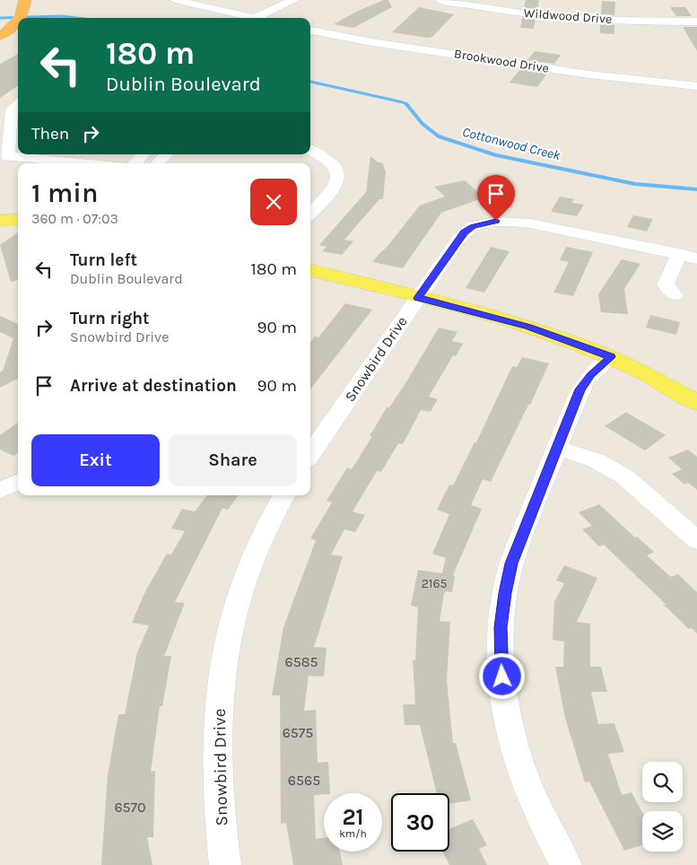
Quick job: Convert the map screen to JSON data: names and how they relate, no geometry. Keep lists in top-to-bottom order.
{
  "streets": {
    "street": ["Wildwood Drive", "Brookwood Drive", "Snowbird Drive"]
  },
  "water": ["Cottonwood Creek"],
  "house_numbers": [
    "2165",
    "6585",
    "6575",
    "6565",
    "6570"
  ],
  "page": {
    "turn": ["180 m", "Dublin Boulevard"],
    "then": "Then",
    "heading": ["1 min", "360 m · 07:03"],
    "list": [
      {
        "name": "Turn left",
        "note": "Dublin Boulevard",
        "value": "180 m"
      },
      {
        "name": "Turn right",
        "note": "Snowbird Drive",
        "value": "90 m"
      },
      {
        "name": "Arrive at destination",
        "value": "90 m"
      }
    ],
    "buttons": ["Exit", "Share"],
    "speed": "21 km/h",
    "limit": "30"
  }
}
